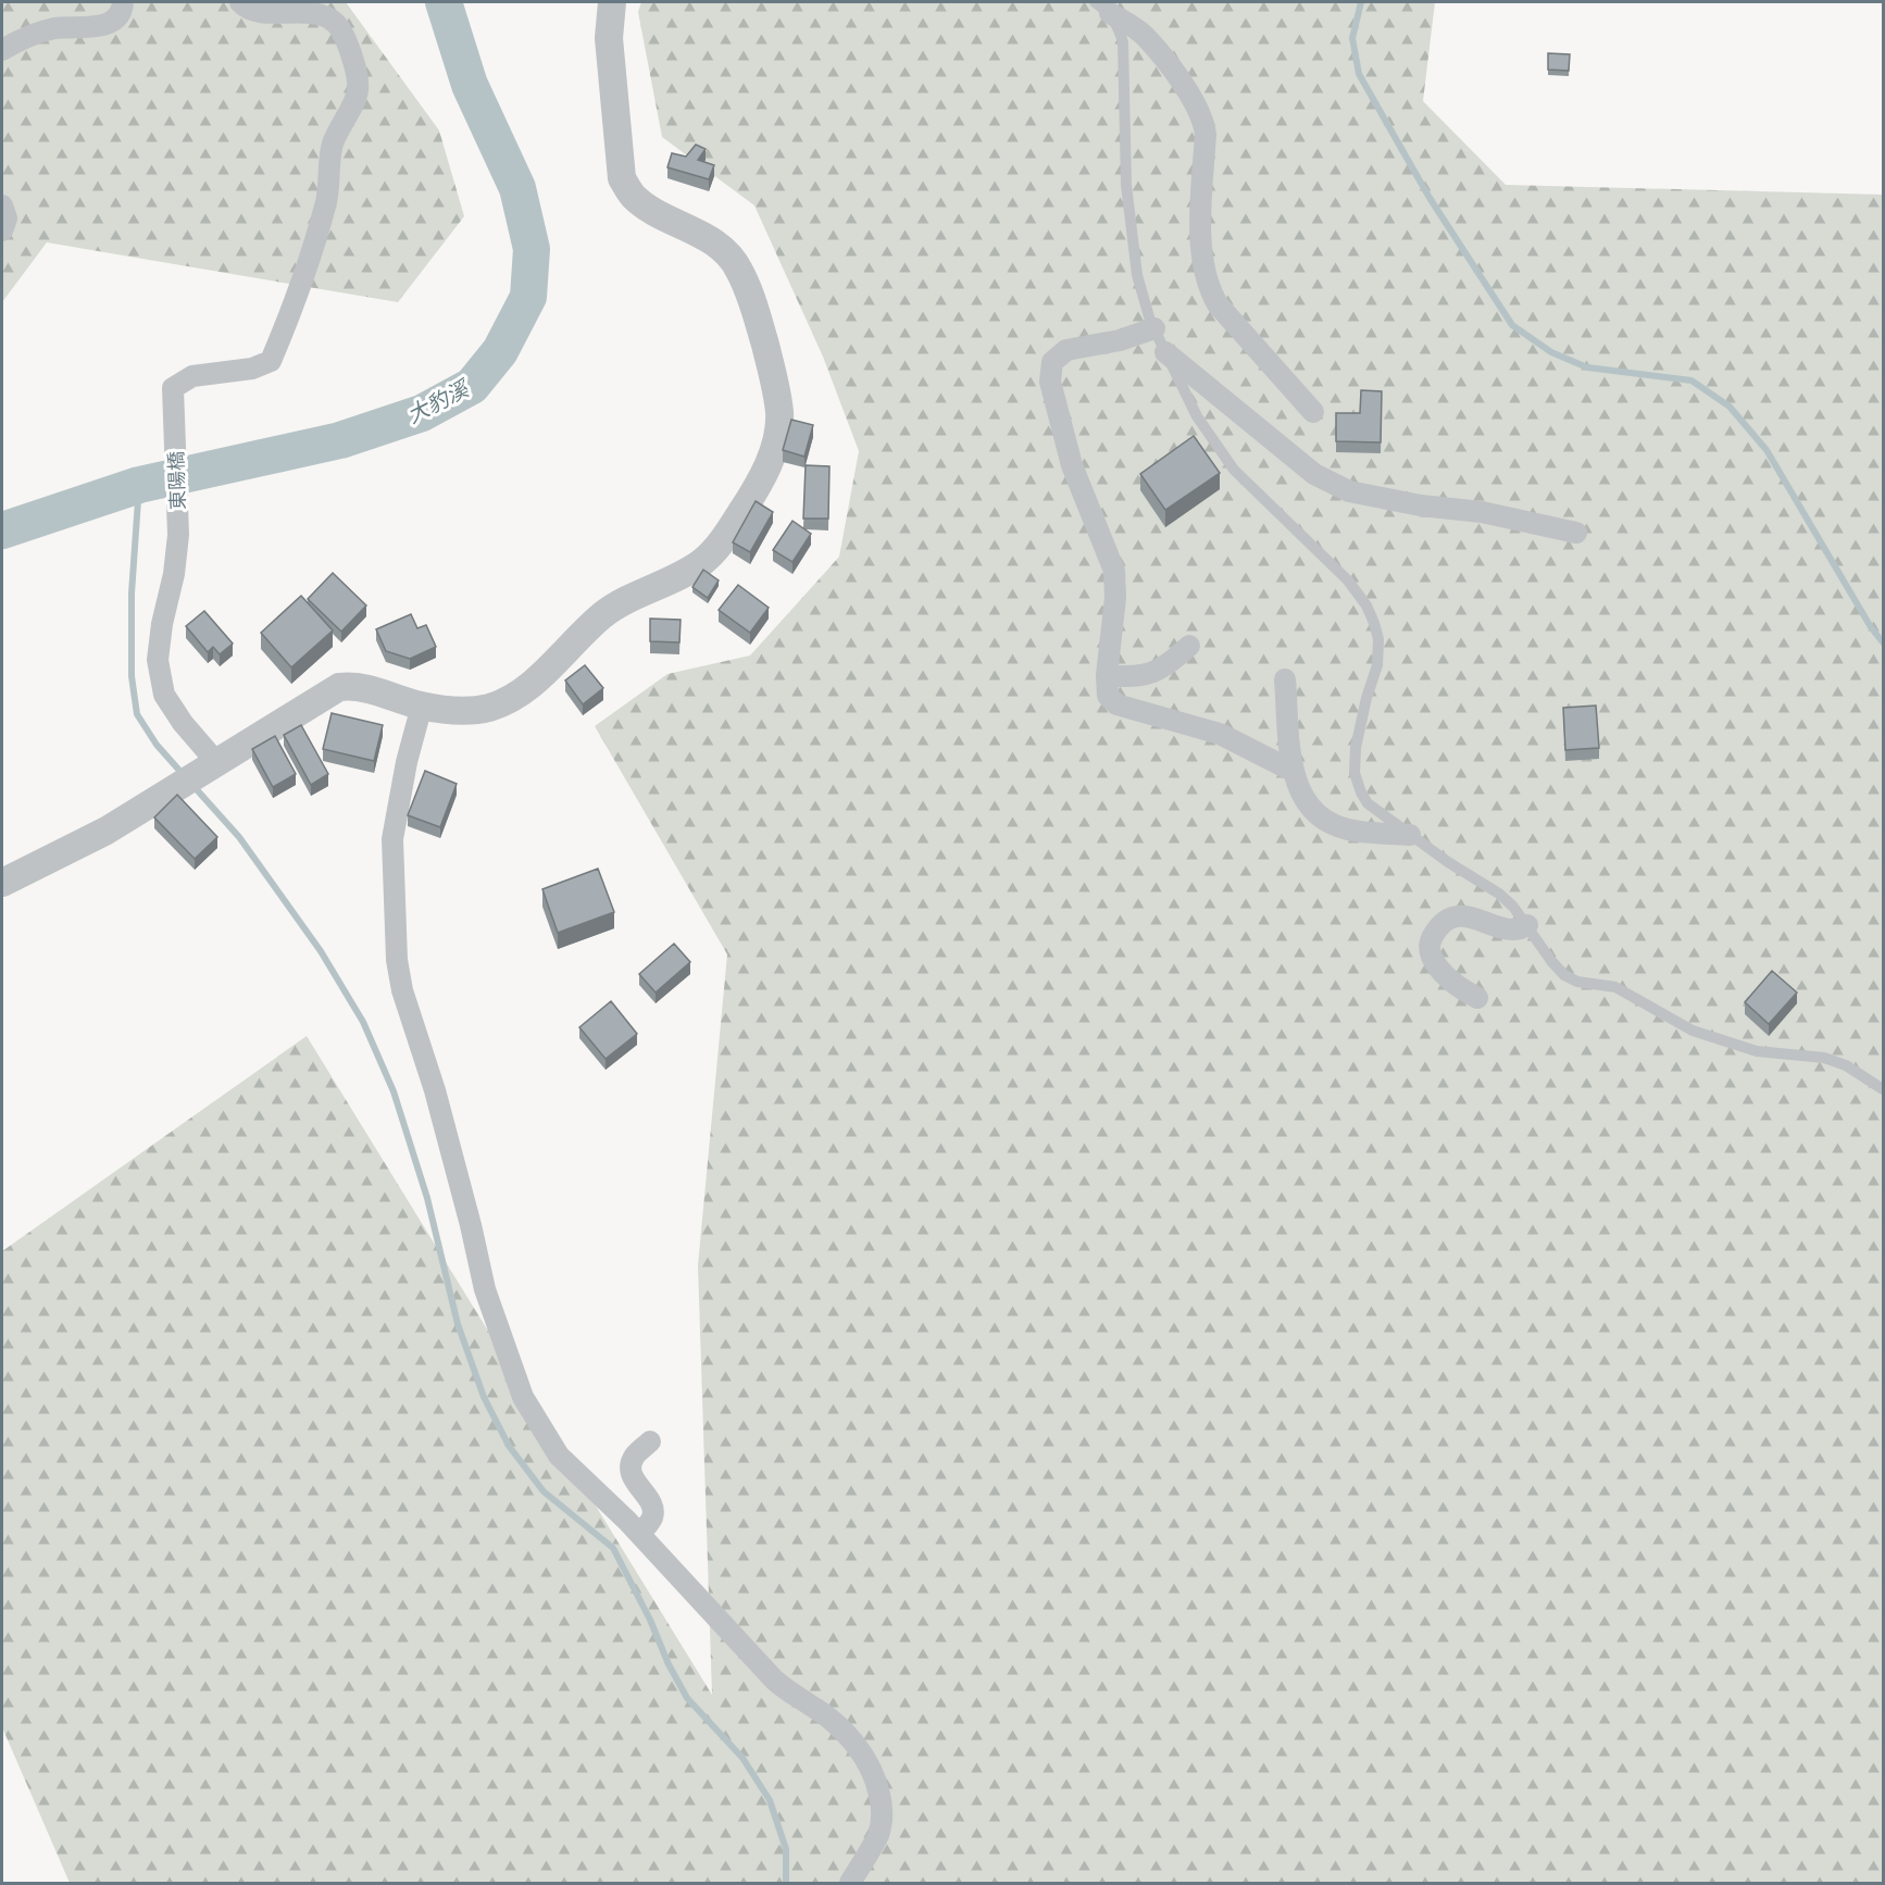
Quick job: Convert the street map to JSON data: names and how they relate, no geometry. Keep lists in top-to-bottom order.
{
  "streets": {
    "street": ["東陽橋"]
  },
  "water": ["大豹溪"]
}
